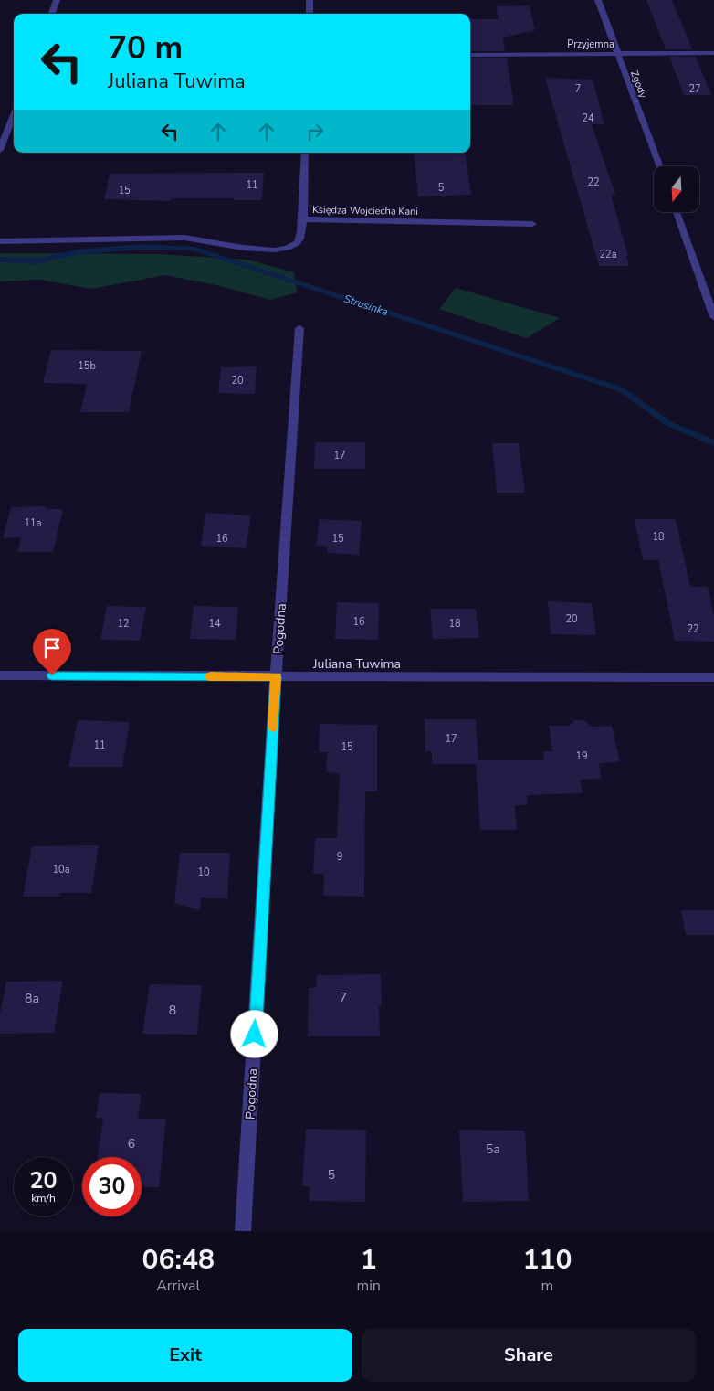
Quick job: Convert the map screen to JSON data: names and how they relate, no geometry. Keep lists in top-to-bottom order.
{
  "streets": {
    "street": [
      "Przyjemna",
      "Zgody",
      "Księdza Wojciecha Kani",
      "Pogodna",
      "Juliana Tuwima"
    ]
  },
  "crossings": [
    ["Przyjemna", "Zgody"],
    ["Pogodna", "Juliana Tuwima"]
  ],
  "water": ["Strusinka"],
  "house_numbers": [
    "7",
    "27",
    "24",
    "22",
    "11",
    "5",
    "15",
    "22a",
    "15b",
    "20",
    "17",
    "11a",
    "18",
    "16",
    "15",
    "20",
    "16",
    "12",
    "14",
    "18",
    "22",
    "17",
    "11",
    "15",
    "19",
    "9",
    "10a",
    "10",
    "7",
    "8a",
    "8",
    "6",
    "5a",
    "5"
  ],
  "north": "bottom",
  "page": {
    "turn": ["70 m", "Juliana Tuwima"],
    "speed": "20 km/h",
    "limit": "30",
    "eta": [
      "06:48",
      "Arrival",
      "1",
      "min",
      "110",
      "m"
    ],
    "buttons": ["Exit", "Share"]
  }
}
